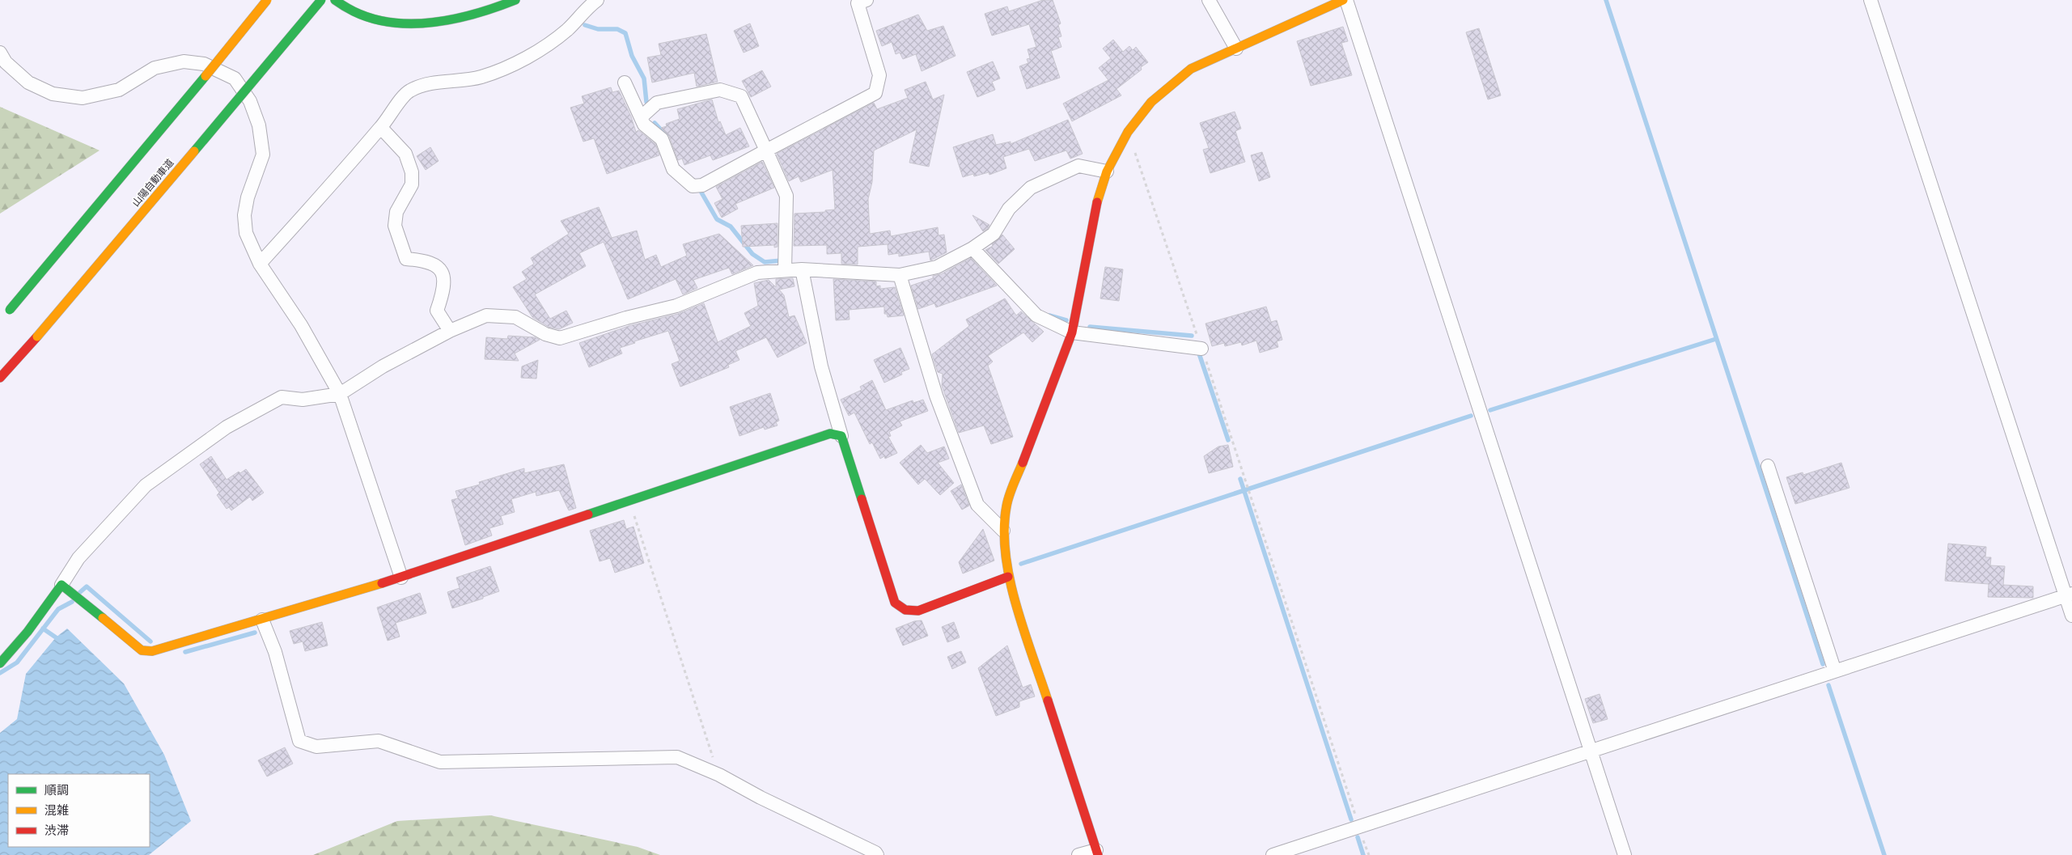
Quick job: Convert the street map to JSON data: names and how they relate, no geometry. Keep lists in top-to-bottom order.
{
  "streets": {
    "main road": ["山陽自動車道"]
  },
  "legend": ["順調", "混雑", "渋滞"]
}
